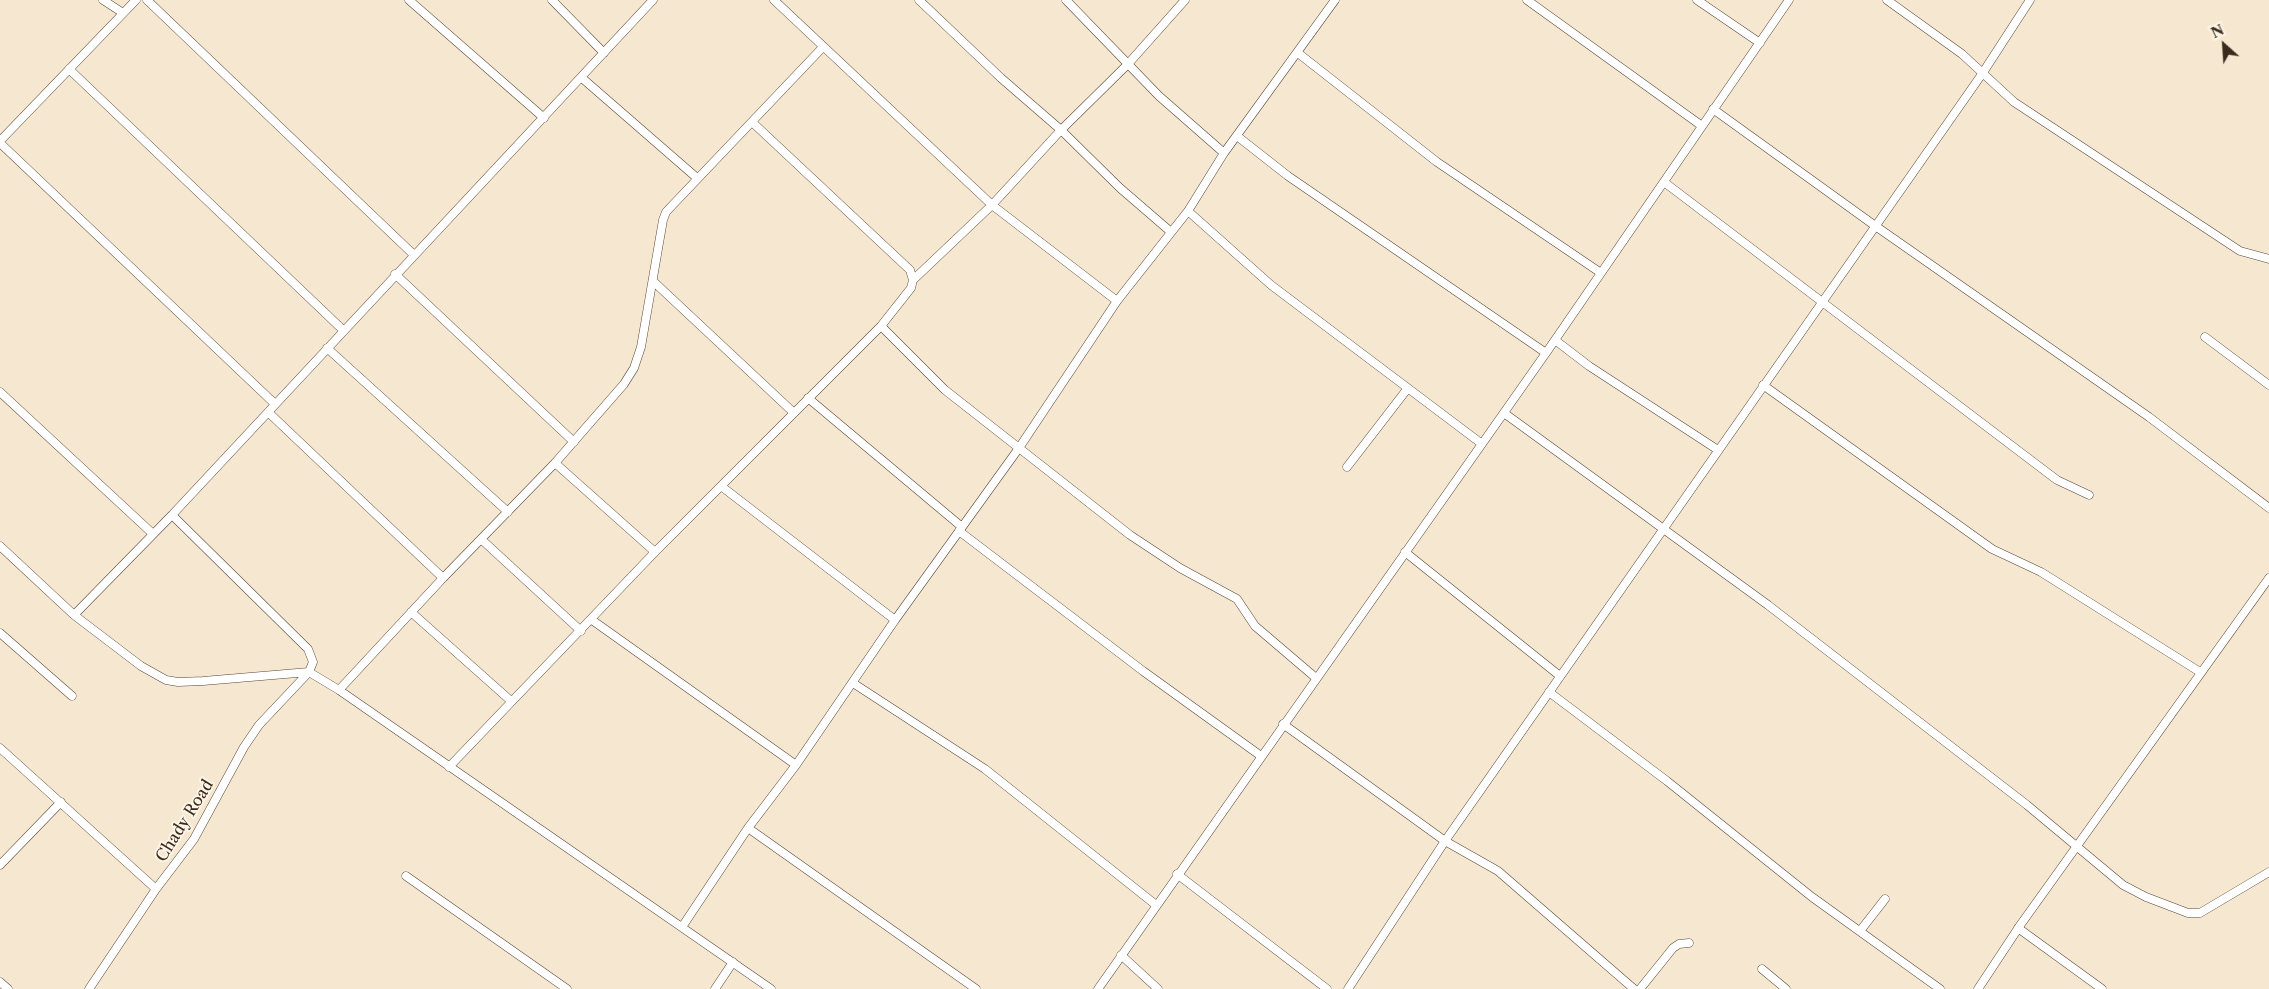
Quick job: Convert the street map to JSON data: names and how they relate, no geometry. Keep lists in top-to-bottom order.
{
  "streets": {
    "street": ["Chady Road"]
  },
  "north": "top left"
}
